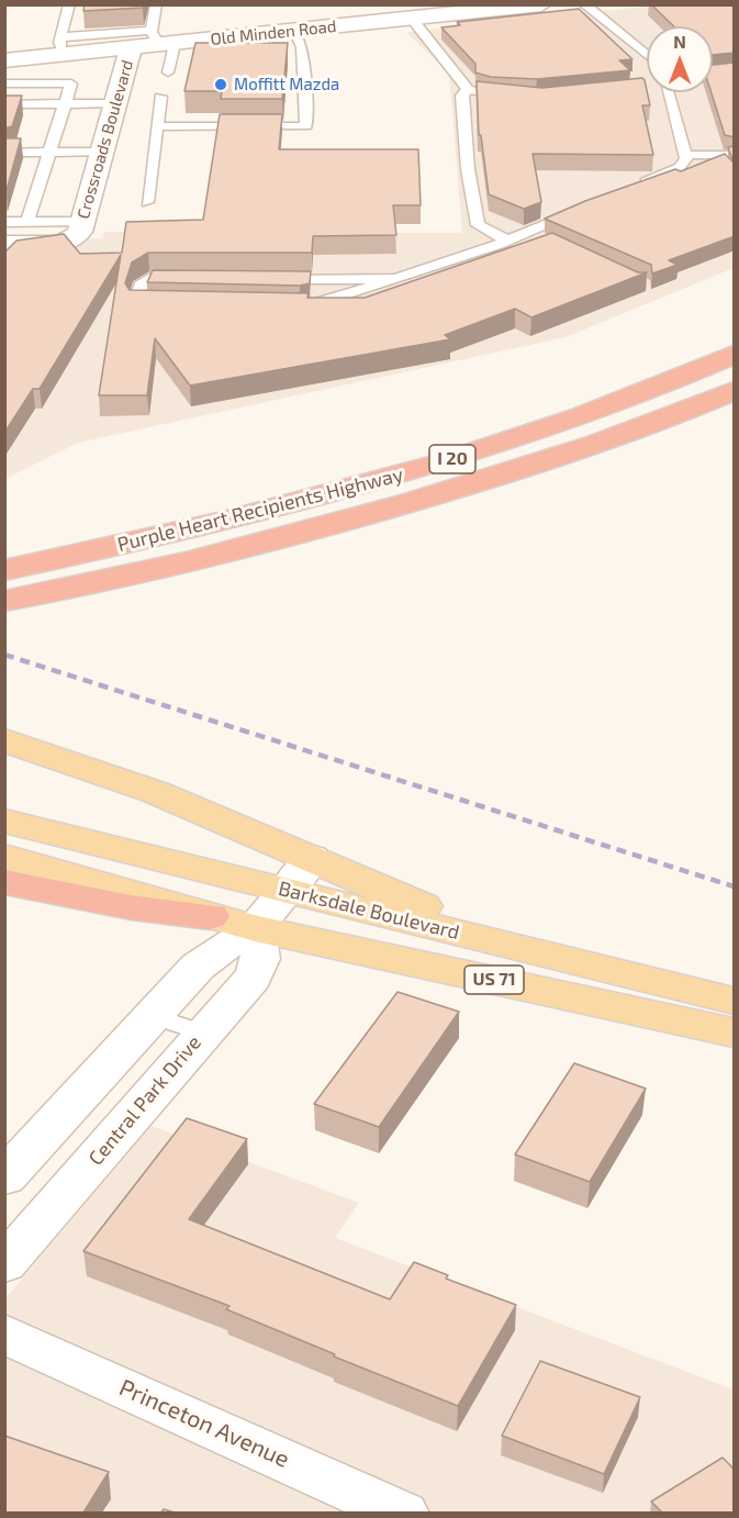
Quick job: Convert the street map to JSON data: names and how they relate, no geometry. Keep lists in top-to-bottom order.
{
  "streets": {
    "highway": ["I 20", "Purple Heart Recipients Highway", "US 71"],
    "main road": ["Barksdale Boulevard"],
    "street": [
      "Old Minden Road",
      "Crossroads Boulevard",
      "Central Park Drive",
      "Princeton Avenue"
    ]
  },
  "crossings": [
    ["Old Minden Road", "Crossroads Boulevard"],
    ["Barksdale Boulevard", "US 71"],
    ["Barksdale Boulevard", "Central Park Drive"]
  ],
  "places": ["Moffitt Mazda"],
  "north": "top"
}
